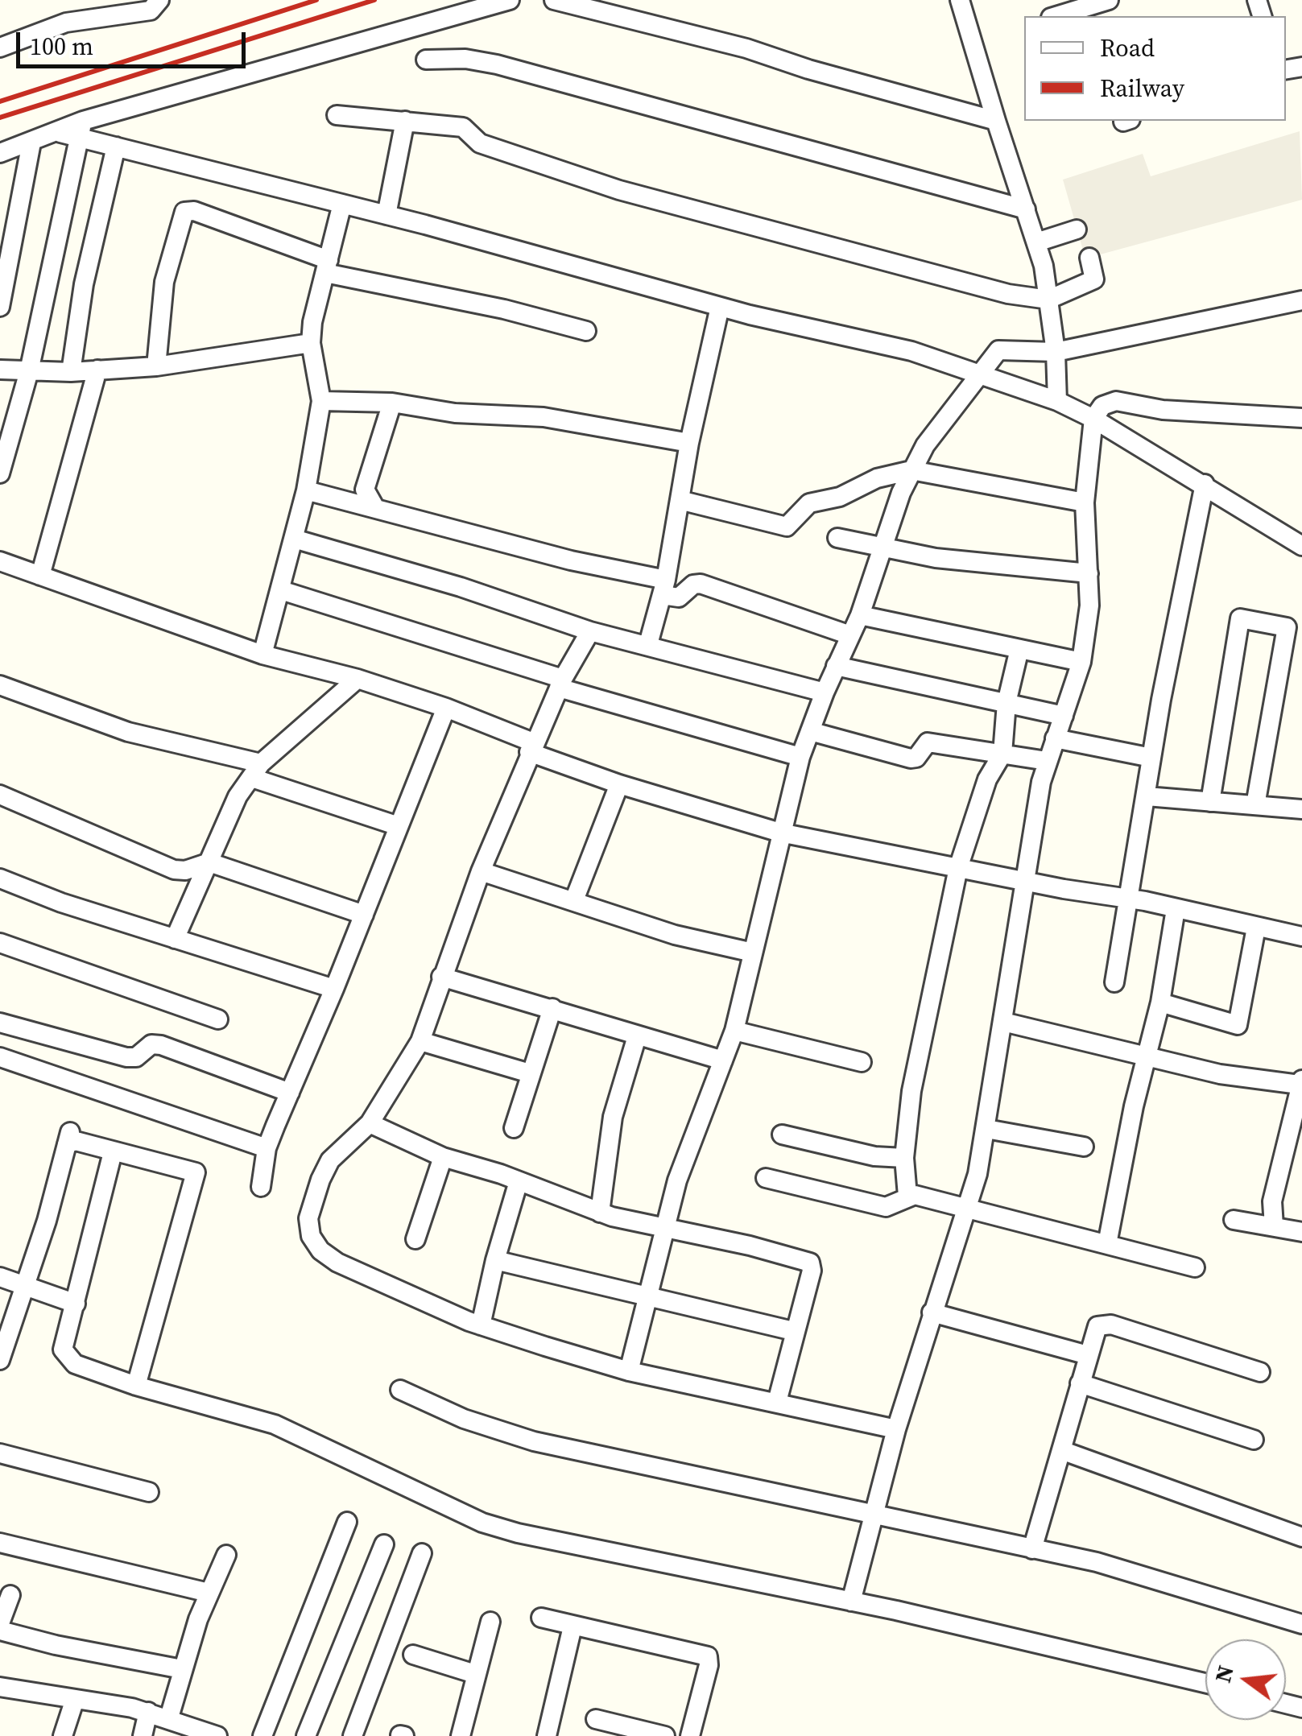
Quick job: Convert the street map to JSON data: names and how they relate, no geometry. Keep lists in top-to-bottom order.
{
  "legend": ["Road", "Railway"],
  "scale_bar": "100 m",
  "north": "left"
}
